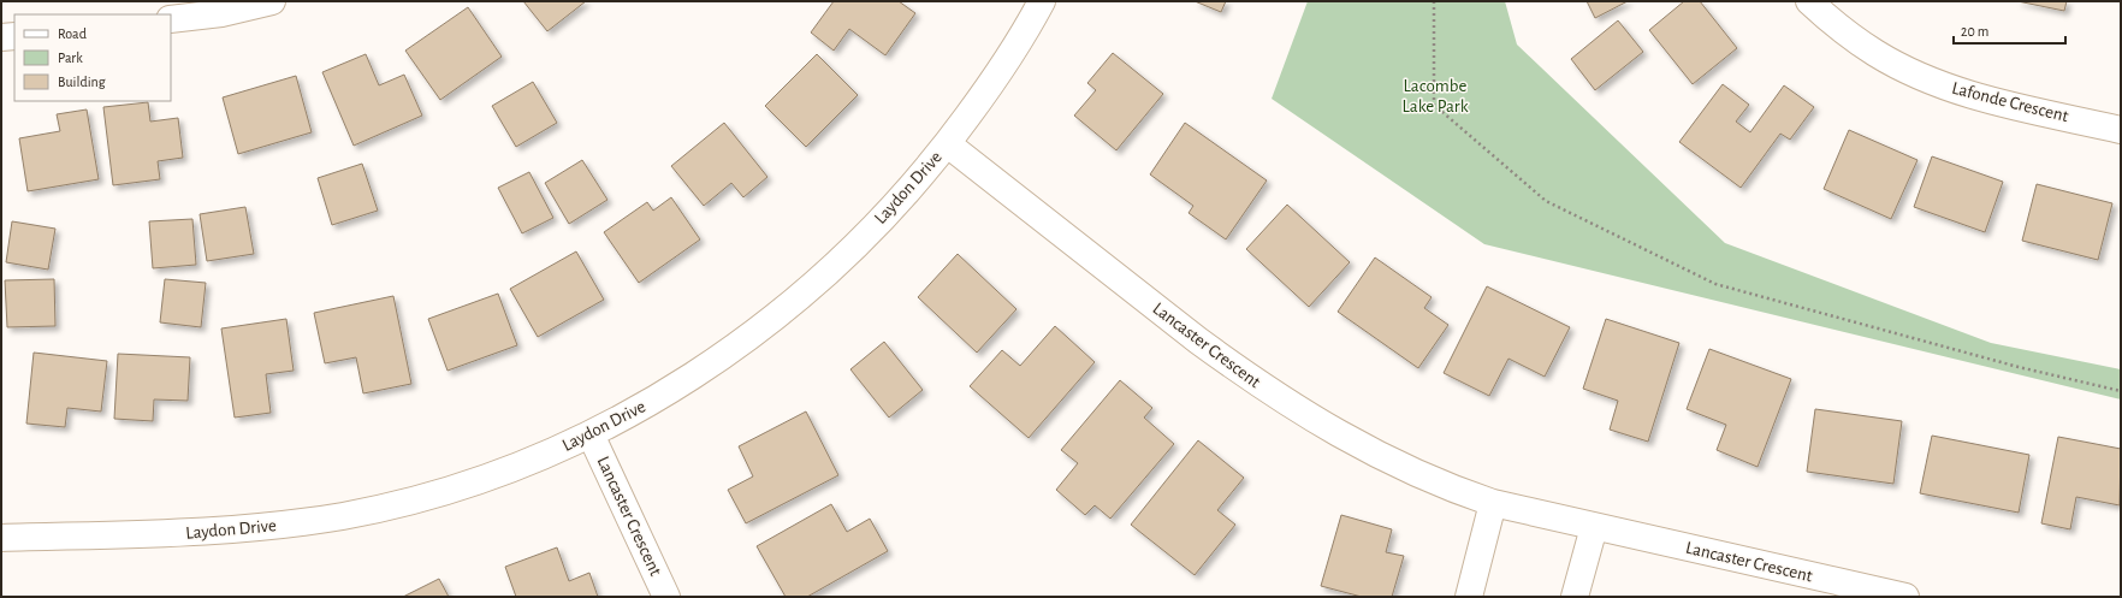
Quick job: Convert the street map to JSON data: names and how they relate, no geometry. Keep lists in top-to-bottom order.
{
  "streets": {
    "street": ["Lafonde Crescent", "Laydon Drive", "Lancaster Crescent"]
  },
  "crossings": [
    ["Laydon Drive", "Lancaster Crescent"]
  ],
  "parks": ["Lacombe Lake Park"],
  "legend": ["Road", "Park", "Building"],
  "scale_bar": "20 m"
}
